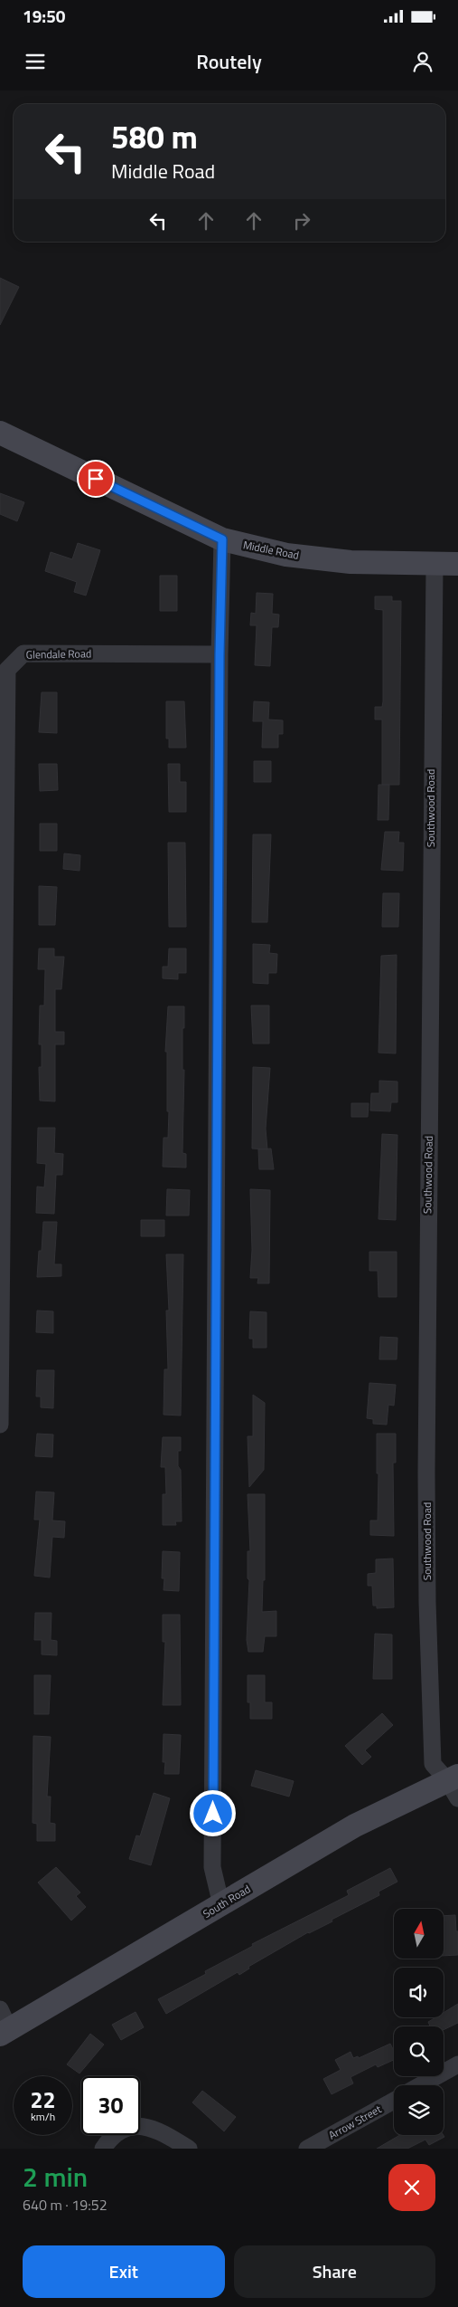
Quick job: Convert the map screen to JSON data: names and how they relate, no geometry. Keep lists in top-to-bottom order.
{
  "streets": {
    "main road": ["Middle Road", "South Road"],
    "street": ["Glendale Road", "Southwood Road", "Arrow Street"]
  },
  "crossings": [
    ["Middle Road", "Southwood Road"],
    ["Southwood Road", "South Road"]
  ],
  "north": "top",
  "page": {
    "status": "19:50",
    "header": "Routely",
    "turn": ["580 m", "Middle Road"],
    "speed": "22 km/h",
    "limit": "30",
    "heading": ["2 min", "640 m · 19:52"],
    "buttons": ["Exit", "Share"]
  }
}
